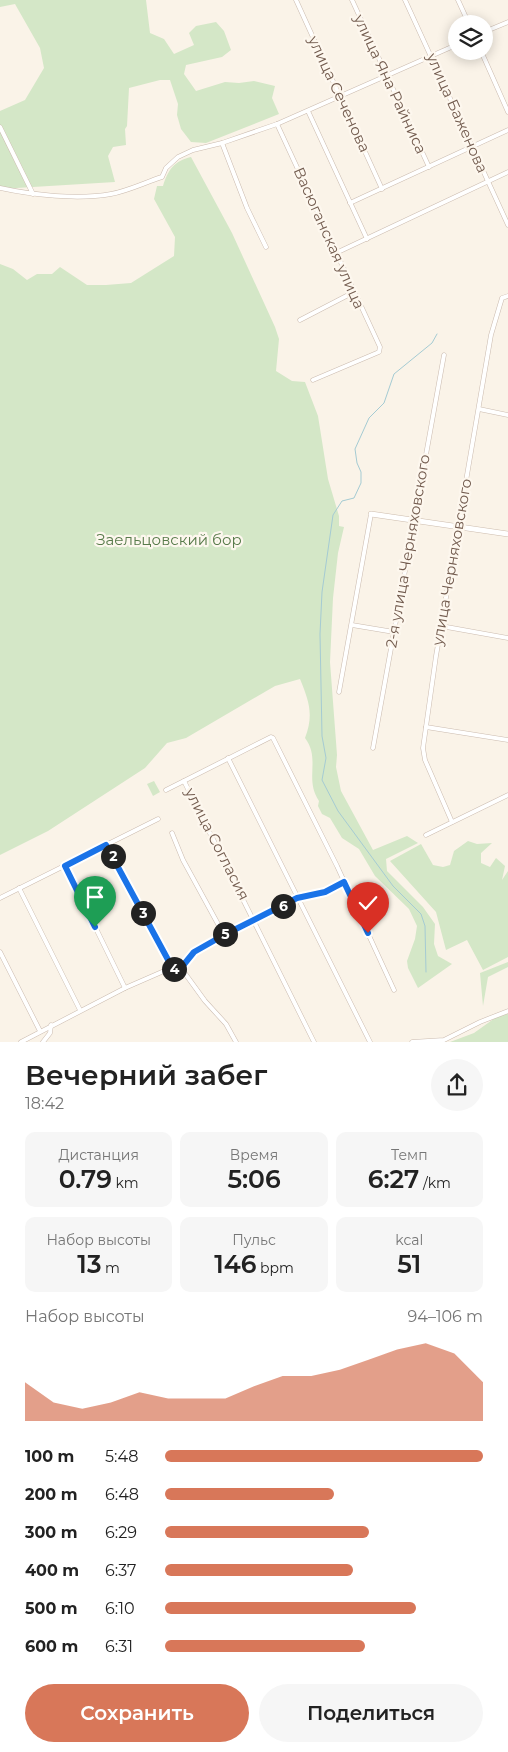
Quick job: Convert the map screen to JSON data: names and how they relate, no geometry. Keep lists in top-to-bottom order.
{
  "streets": {
    "street": [
      "улица Яна Райниса",
      "улица Сеченова",
      "улица Баженова",
      "Васюганская улица",
      "2-я улица Черняховского",
      "улица Черняховского",
      "улица Согласия"
    ]
  },
  "parks": ["Заельцовский бор"],
  "page": {
    "pins": [
      "2",
      "6",
      "3",
      "5",
      "4"
    ],
    "heading": ["Вечерний забег", "18:42"],
    "stats": [
      ["Дистанция", "0.79 km"],
      ["Время", "5:06"],
      ["Темп", "6:27 /km"],
      ["Набор высоты", "13 m"],
      ["Пульс", "146 bpm"],
      ["kcal", "51"]
    ],
    "chart": ["Набор высоты", "94–106 m"],
    "list": [
      {
        "name": "100 m",
        "note": "5:48"
      },
      {
        "name": "200 m",
        "note": "6:48"
      },
      {
        "name": "300 m",
        "note": "6:29"
      },
      {
        "name": "400 m",
        "note": "6:37"
      },
      {
        "name": "500 m",
        "note": "6:10"
      },
      {
        "name": "600 m",
        "note": "6:31"
      }
    ],
    "buttons": ["Сохранить", "Поделиться"]
  }
}
